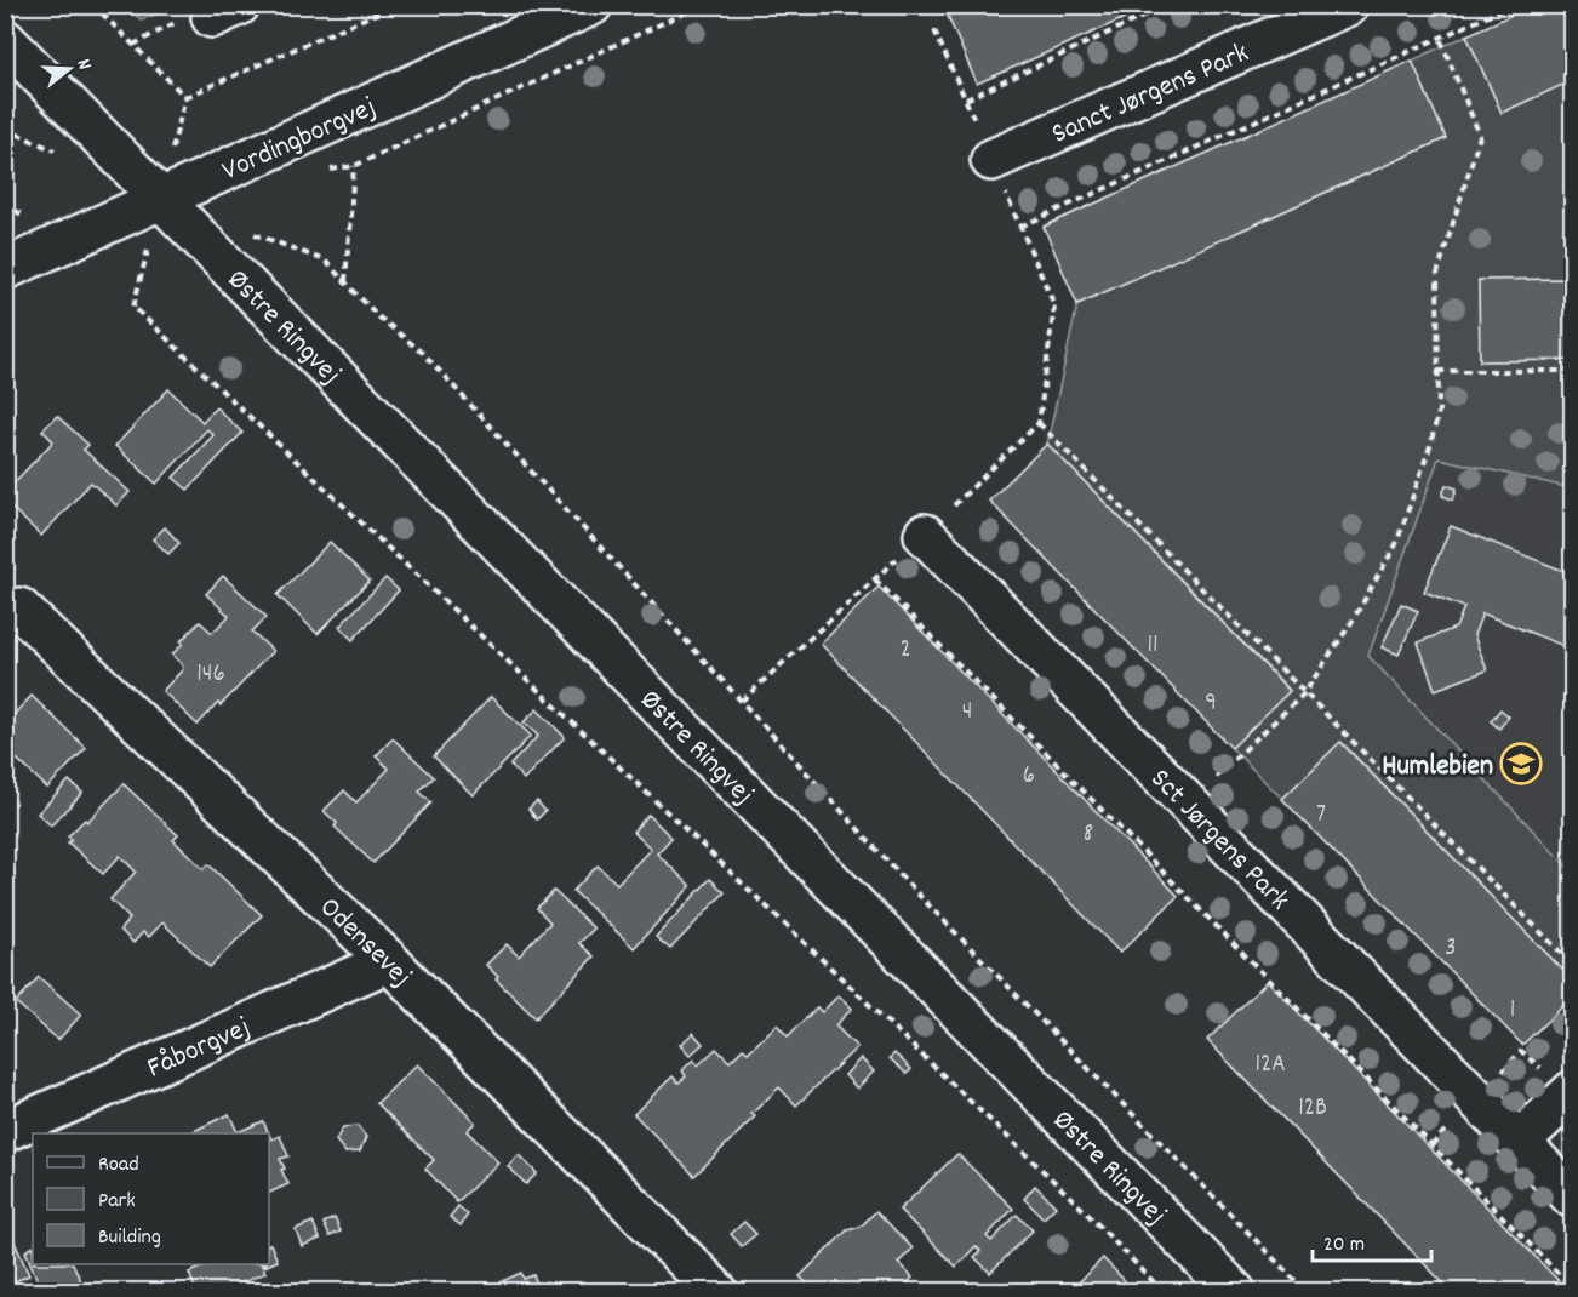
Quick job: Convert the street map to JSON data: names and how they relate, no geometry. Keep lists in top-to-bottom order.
{
  "streets": {
    "street": [
      "Sanct Jørgens Park",
      "Vordingborgvej",
      "Østre Ringvej",
      "Sct Jørgens Park",
      "Odensevej",
      "Fåborgvej"
    ]
  },
  "crossings": [
    ["Vordingborgvej", "Østre Ringvej"],
    ["Odensevej", "Fåborgvej"]
  ],
  "places": {
    "school or university": ["Humlebien"]
  },
  "house_numbers": [
    "11",
    "2",
    "146",
    "9",
    "4",
    "6",
    "7",
    "8",
    "3",
    "1",
    "12A",
    "12B"
  ],
  "legend": ["Road", "Park", "Building"],
  "scale_bar": "20 m",
  "north": "right"
}
